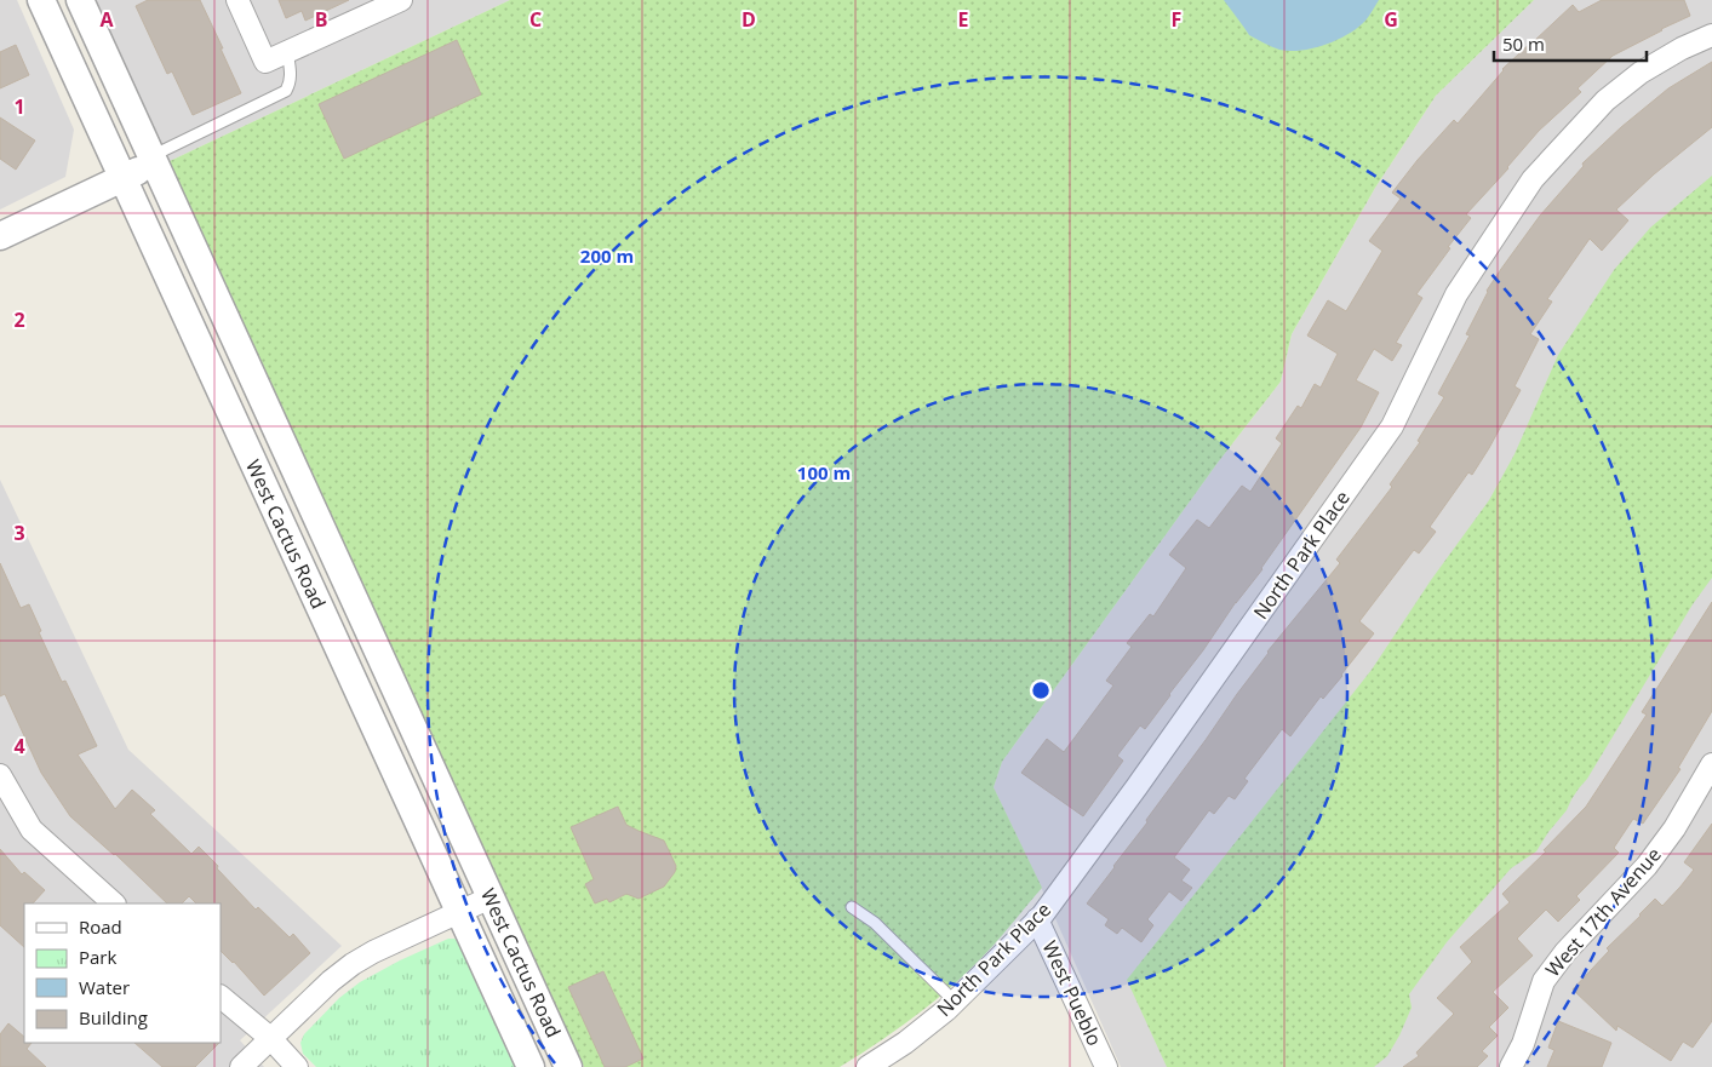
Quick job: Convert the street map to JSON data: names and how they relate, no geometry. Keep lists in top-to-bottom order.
{
  "streets": {
    "street": [
      "West Cactus Road",
      "North Park Place",
      "West 17th Avenue",
      "West Pueblo"
    ]
  },
  "crossings": [
    ["North Park Place", "West Pueblo"]
  ],
  "legend": [
    "Road",
    "Park",
    "Water",
    "Building"
  ],
  "scale_bar": "50 m",
  "grid": {
    "columns": [
      "A",
      "B",
      "C",
      "D",
      "E",
      "F",
      "G"
    ],
    "rows": [
      "1",
      "2",
      "3",
      "4"
    ]
  },
  "rings": ["200 m", "100 m"]
}
